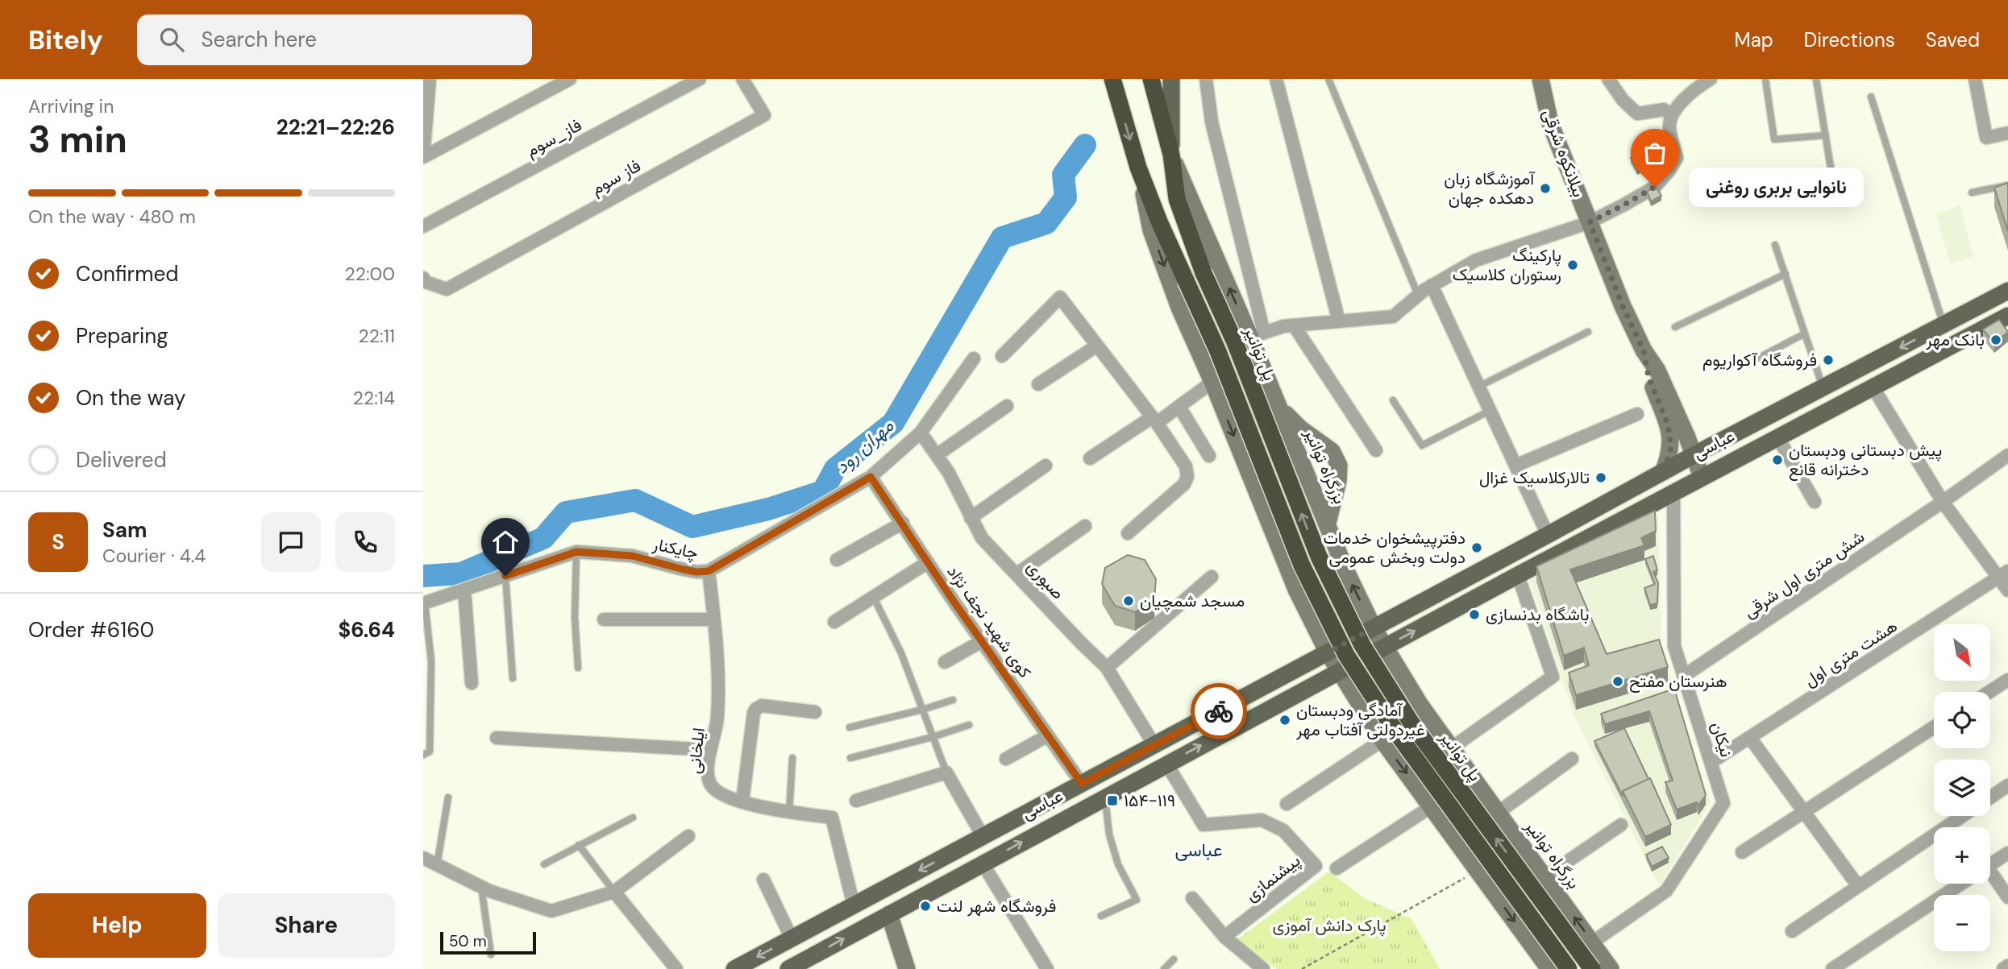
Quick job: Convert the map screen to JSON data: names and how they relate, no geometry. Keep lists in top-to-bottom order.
{
  "streets": {
    "highway": ["پل توانیر", "بزرگراه توانیر"],
    "main road": ["عباسى"],
    "street": [
      "فاز_سوم",
      "بیلانکوه شرقی",
      "فاز سوم",
      "چایکنار",
      "شش متری اول شرقی",
      "صبوری",
      "کوی شهید نجف نژاد",
      "هشت متری اول",
      "نیکان",
      "ایلخانی",
      "پیشنمازی"
    ]
  },
  "crossings": [
    ["بیلانکوه شرقی", "عباسى"],
    ["پل توانیر", "بزرگراه توانیر"],
    ["عباسى", "بزرگراه توانیر"],
    ["عباسى", "صبوری"],
    ["عباسى", "کوی شهید نجف نژاد"],
    ["عباسى", "نیکان"],
    ["عباسى", "ایلخانی"],
    ["عباسى", "پیشنمازی"],
    ["بزرگراه توانیر", "نیکان"],
    ["چایکنار", "صبوری"],
    ["چایکنار", "کوی شهید نجف نژاد"],
    ["چایکنار", "ایلخانی"],
    ["شش متری اول شرقی", "نیکان"],
    ["هشت متری اول", "نیکان"]
  ],
  "districts": ["عباسی"],
  "water": ["مهران رود"],
  "parks": ["پارک دانش آموزی"],
  "places": {
    "other": [
      "نانوایی بربری روغنی",
      "آموزشگاه زبان دهکده جهان",
      "پارکینگ رستوران کلاسیک",
      "بانک مهر",
      "فروشگاه آکواریوم",
      "پیش دبستانی ودبستان دخترانه قانع",
      "تالارکلاسیک غزال",
      "دفترپیشخوان خدمات دولت وبخش عمومی",
      "مسجد شمچیان",
      "باشگاه بدنسازی",
      "هنرستان مفتح",
      "آمادگی ودبستان غیردولتی آفتاب مهر",
      "فروشگاه شهر لنت"
    ],
    "transit": ["۱۵۴-۱۱۹"]
  },
  "scale_bar": "50 m",
  "north": "bottom right",
  "page": {
    "header": "Bitely",
    "search": "Search here",
    "nav": ["Map", "Directions", "Saved"],
    "heading": ["3 min", "Arriving in", "22:21–22:26"],
    "panel": [
      "Sam",
      "Courier · 4.4",
      "Order #6160",
      "$6.64"
    ],
    "bubble": "نانوایی بربری روغنی",
    "bar": "On the way · 480 m",
    "list": [
      ["Confirmed", "22:00"],
      ["Preparing", "22:11"],
      ["On the way", "22:14"],
      "Delivered"
    ],
    "round": "S",
    "map_buttons": ["+", "−"],
    "buttons": ["Help", "Share"],
    "scale": "50 m"
  }
}
